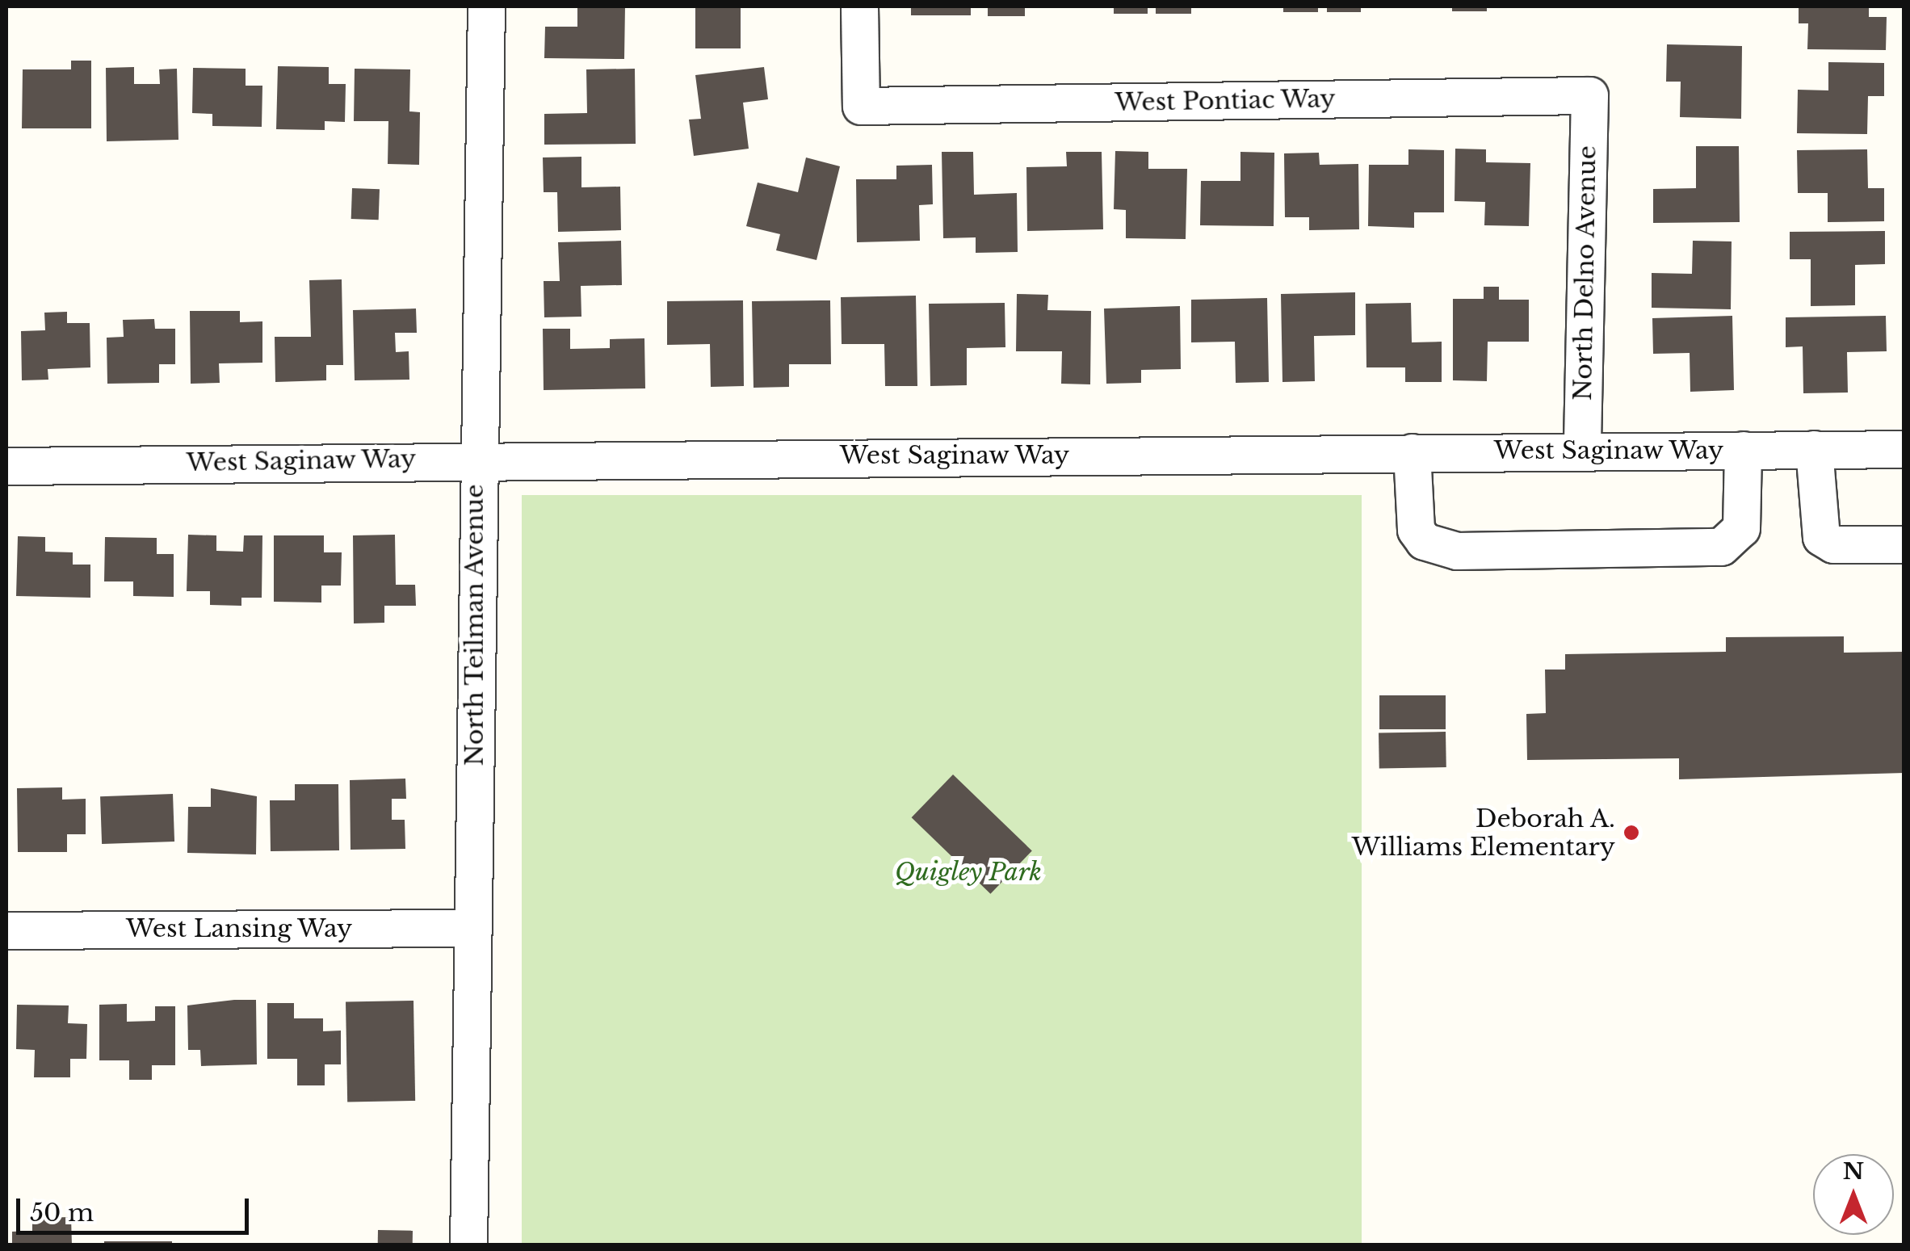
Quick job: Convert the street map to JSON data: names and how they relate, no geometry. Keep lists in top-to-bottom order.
{
  "streets": {
    "street": [
      "West Pontiac Way",
      "North Delno Avenue",
      "West Saginaw Way",
      "North Teilman Avenue",
      "West Lansing Way"
    ]
  },
  "crossings": [
    ["West Pontiac Way", "North Delno Avenue"],
    ["North Delno Avenue", "West Saginaw Way"],
    ["West Saginaw Way", "North Teilman Avenue"],
    ["North Teilman Avenue", "West Lansing Way"]
  ],
  "parks": ["Quigley Park"],
  "places": ["Deborah A. Williams Elementary"],
  "scale_bar": "50 m",
  "north": "top"
}
